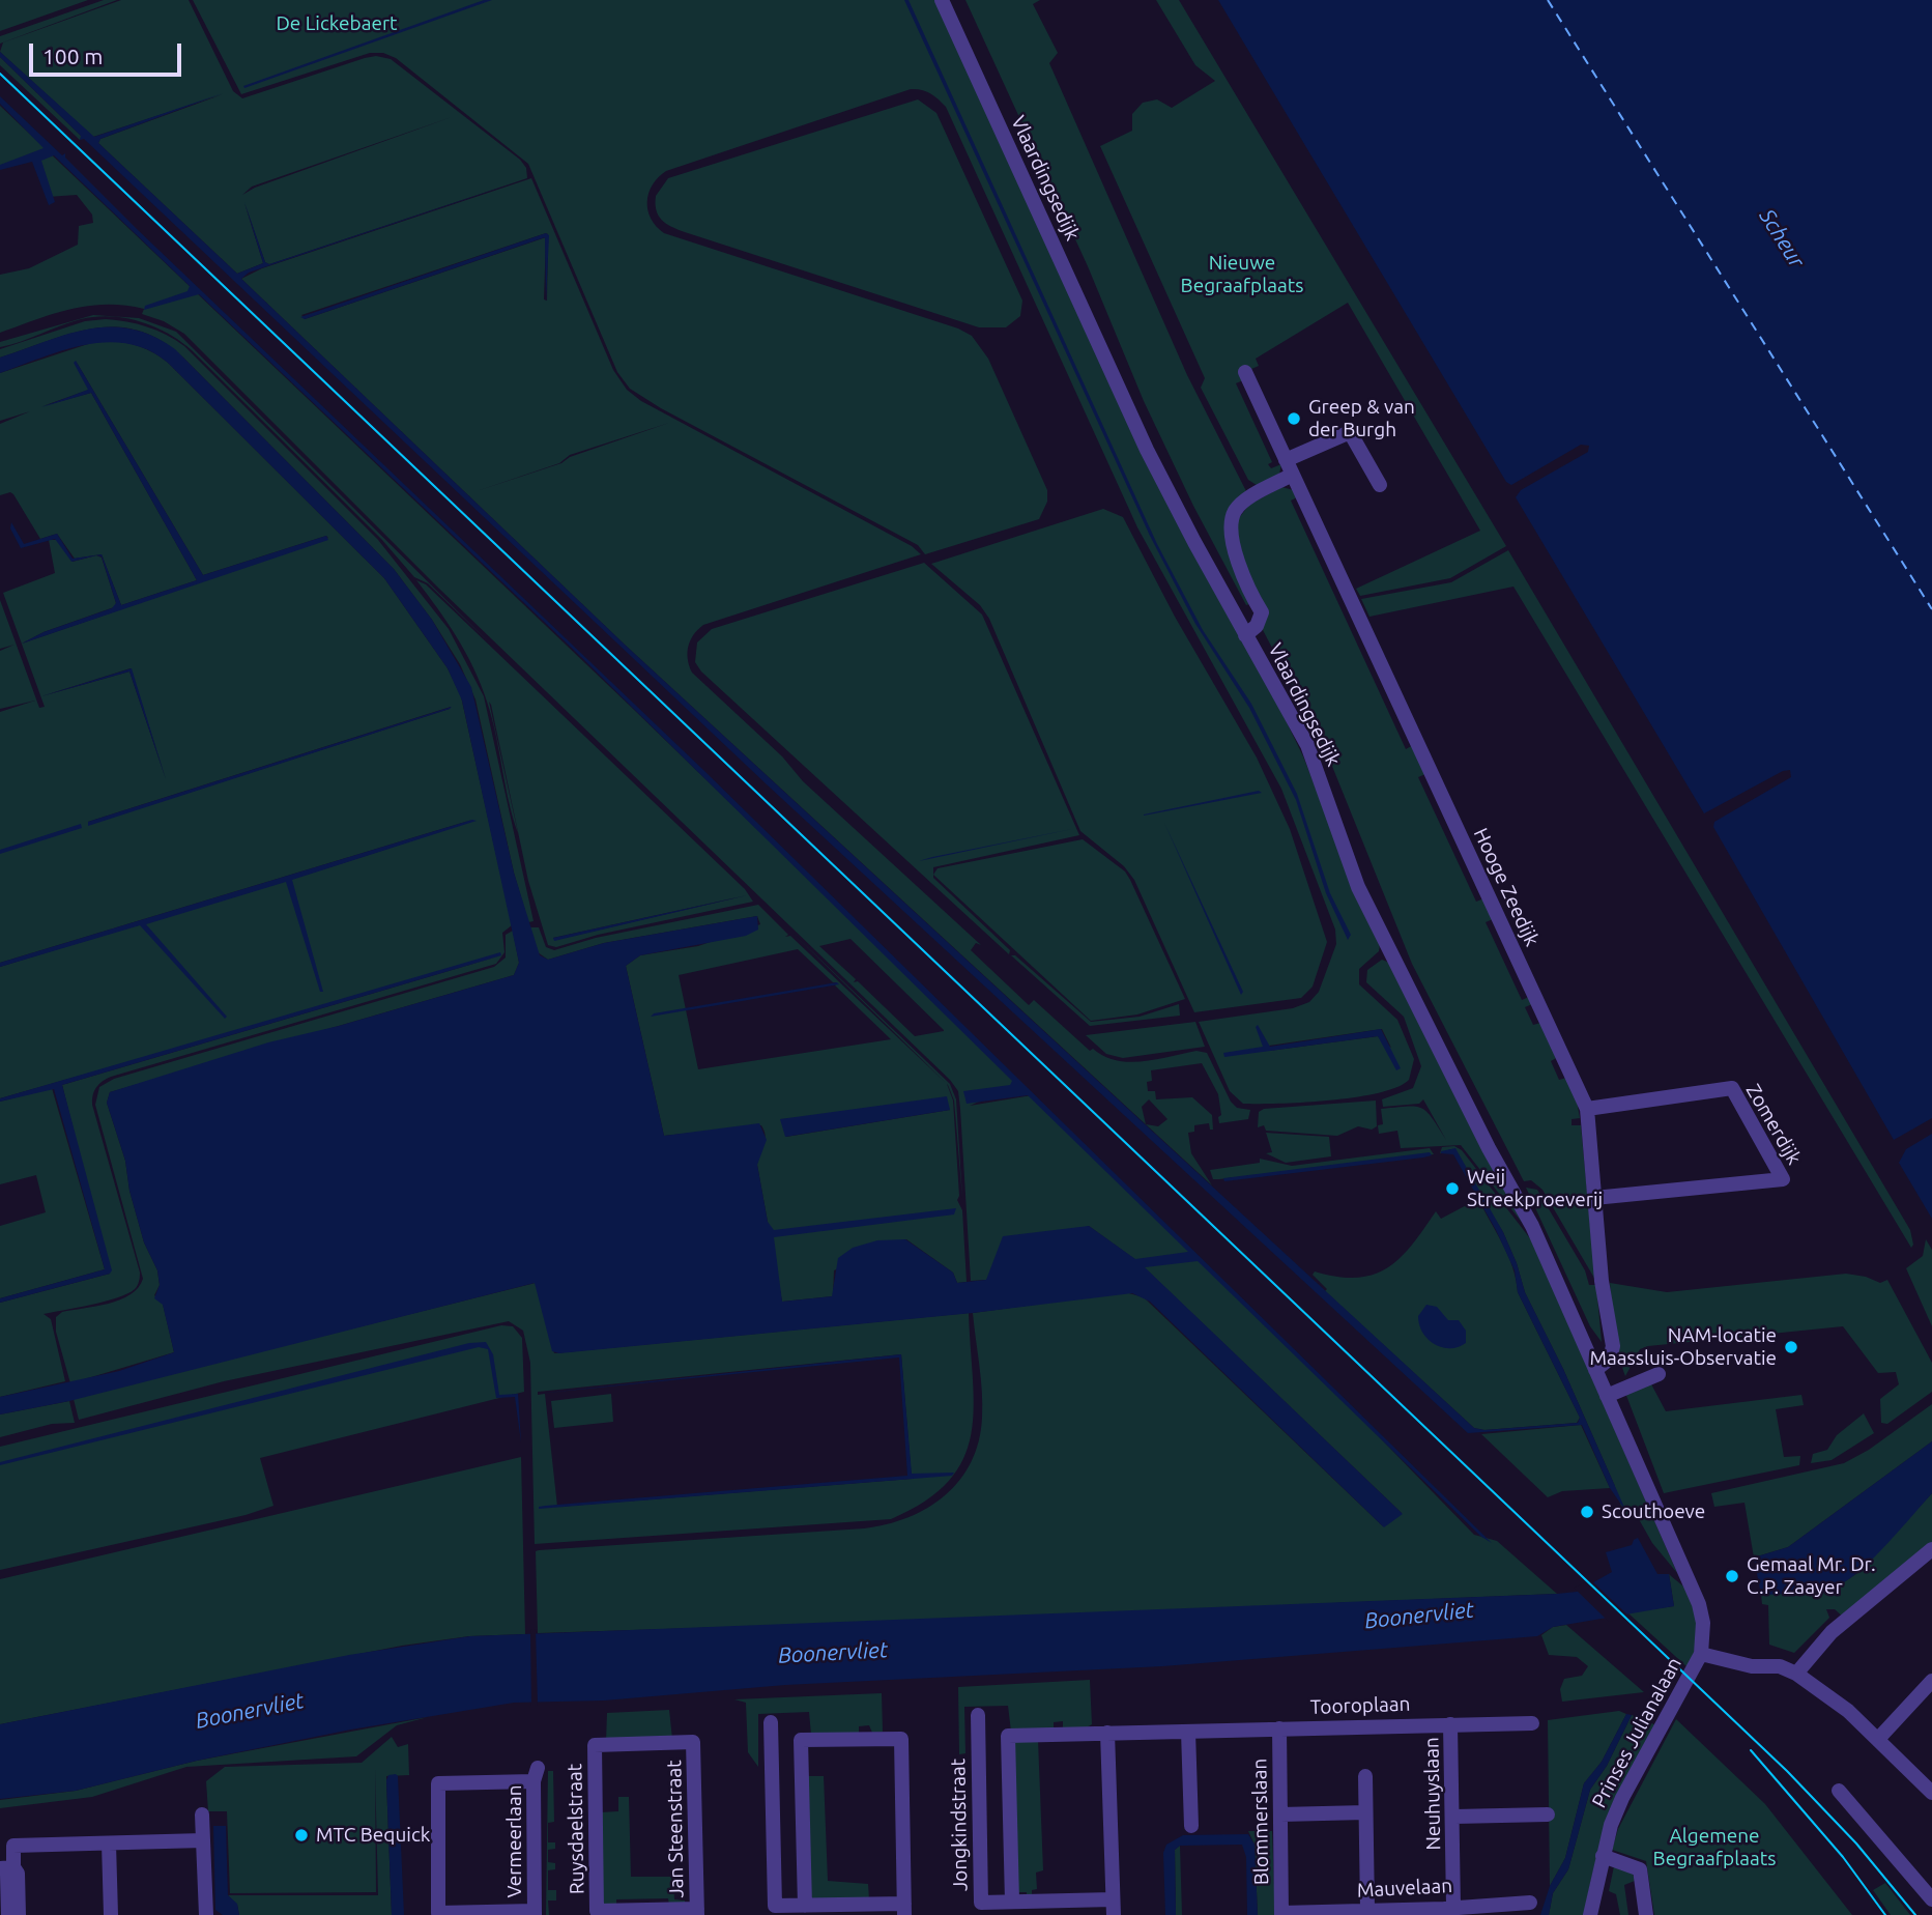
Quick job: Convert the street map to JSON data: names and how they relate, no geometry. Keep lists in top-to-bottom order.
{
  "streets": {
    "street": [
      "Vlaardingsedijk",
      "Hooge Zeedijk",
      "Zomerdijk",
      "Tooroplaan",
      "Prinses Julianalaan",
      "Neuhuyslaan",
      "Blommerslaan",
      "Jongkindstraat",
      "Ruysdaelstraat",
      "Jan Steenstraat",
      "Vermeerlaan",
      "Mauvelaan"
    ]
  },
  "crossings": [
    ["Vlaardingsedijk", "Hooge Zeedijk"],
    ["Vlaardingsedijk", "Prinses Julianalaan"],
    ["Hooge Zeedijk", "Zomerdijk"],
    ["Tooroplaan", "Neuhuyslaan"],
    ["Tooroplaan", "Blommerslaan"],
    ["Tooroplaan", "Jongkindstraat"],
    ["Neuhuyslaan", "Mauvelaan"],
    ["Blommerslaan", "Mauvelaan"],
    ["Ruysdaelstraat", "Jan Steenstraat"]
  ],
  "water": ["Scheur", "Boonervliet"],
  "parks": ["De Lickebaert", "Nieuwe Begraafplaats", "Algemene Begraafplaats"],
  "places": [
    "Greep & van der Burgh",
    "Weij Streekproeverij",
    "NAM-locatie Maassluis-Observatie",
    "Scouthoeve",
    "Gemaal Mr. Dr. C.P. Zaayer",
    "MTC Bequick"
  ],
  "scale_bar": "100 m"
}
